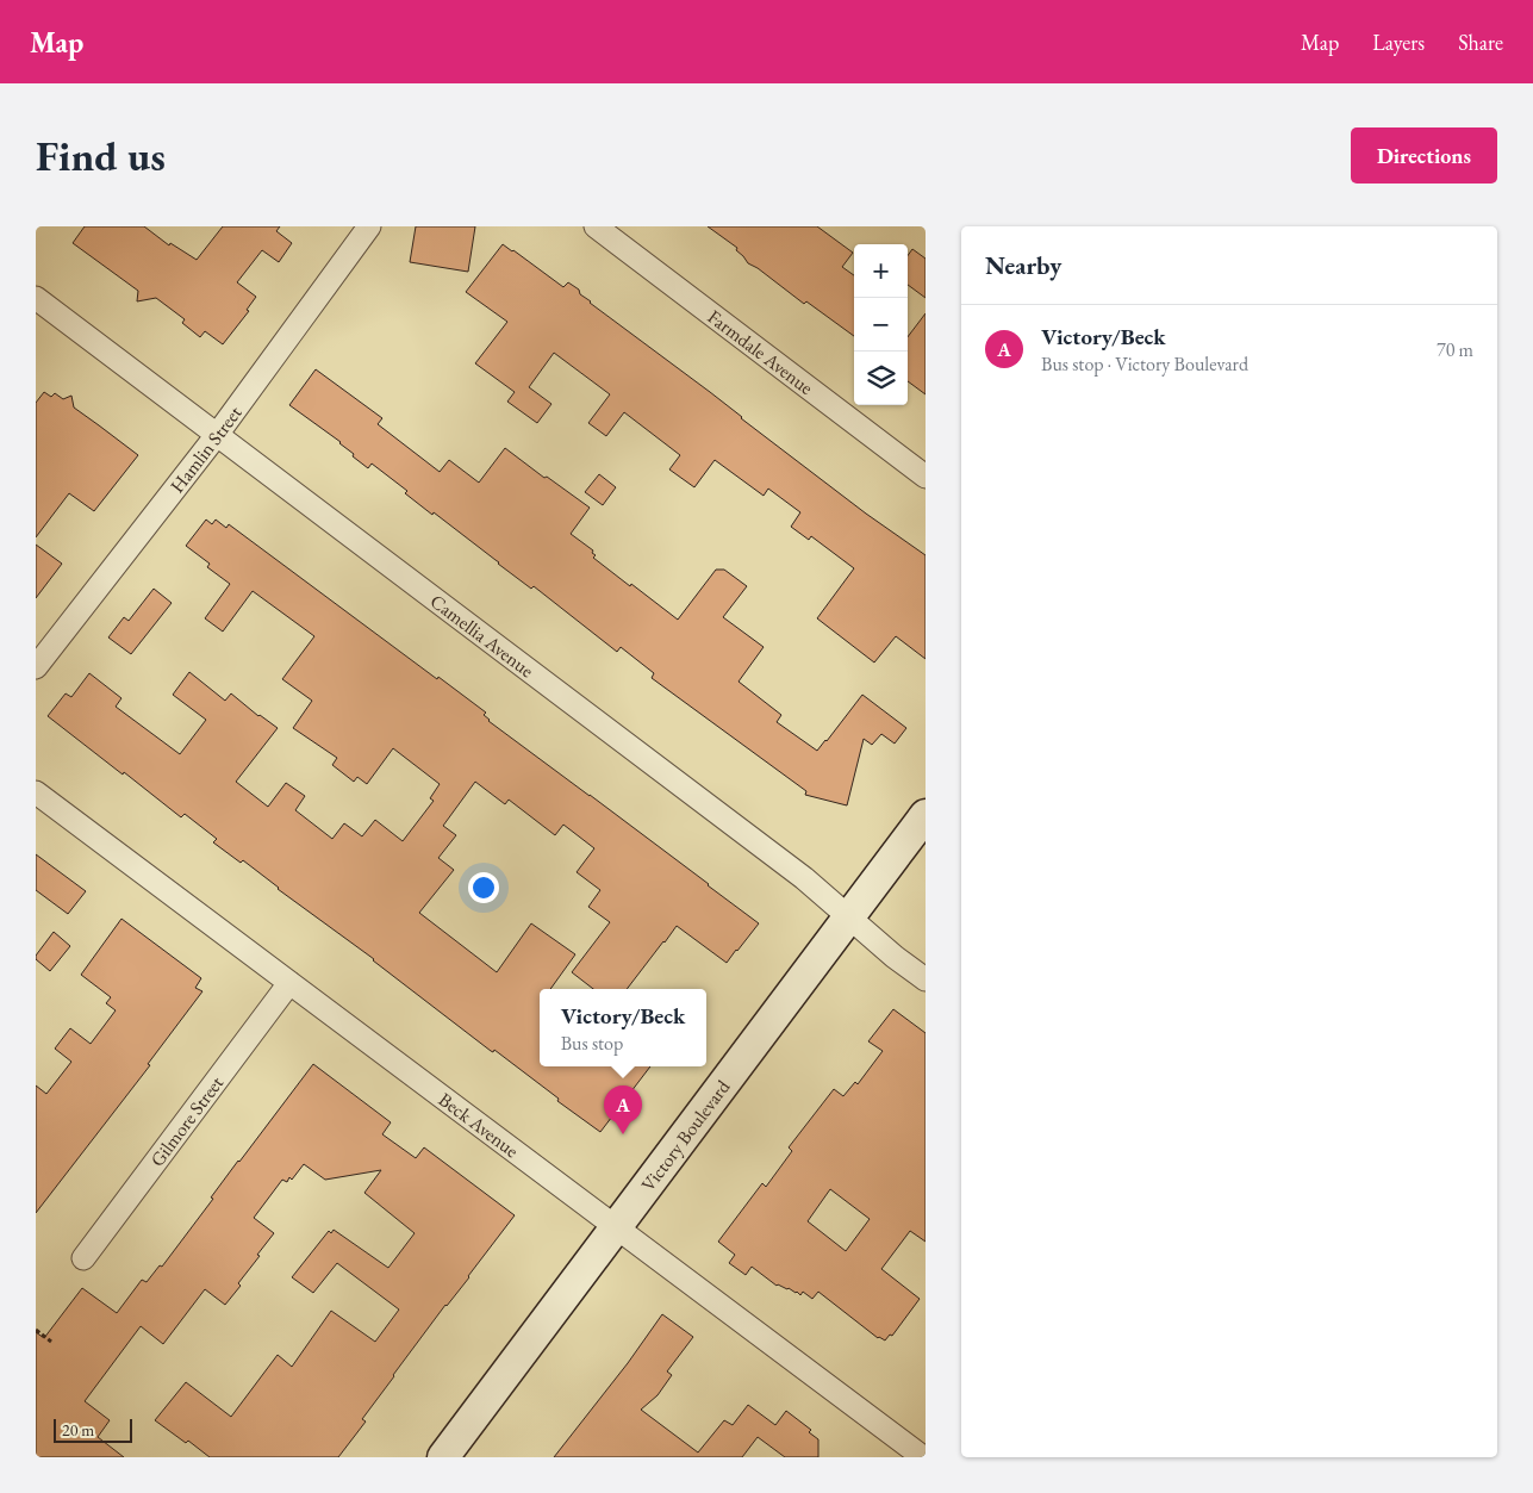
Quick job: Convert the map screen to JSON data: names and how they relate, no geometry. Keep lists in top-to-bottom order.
{
  "streets": {
    "main road": ["Victory Boulevard"],
    "street": [
      "Farmdale Avenue",
      "Hamlin Street",
      "Camellia Avenue",
      "Gilmore Street",
      "Beck Avenue"
    ]
  },
  "crossings": [
    ["Hamlin Street", "Camellia Avenue"],
    ["Camellia Avenue", "Victory Boulevard"],
    ["Gilmore Street", "Beck Avenue"],
    ["Beck Avenue", "Victory Boulevard"]
  ],
  "scale_bar": "20 m",
  "page": {
    "header": "Map",
    "nav": ["Map", "Layers", "Share"],
    "buttons": "Directions",
    "title": "Find us",
    "heading": "Nearby",
    "map_buttons": ["+", "−"],
    "list": [
      {
        "mark": "A",
        "name": "Victory/Beck",
        "note": "Bus stop · Victory Boulevard",
        "value": "70 m"
      }
    ],
    "popup": ["Victory/Beck", "Bus stop"],
    "pins": "A",
    "scale": "20 m"
  }
}
